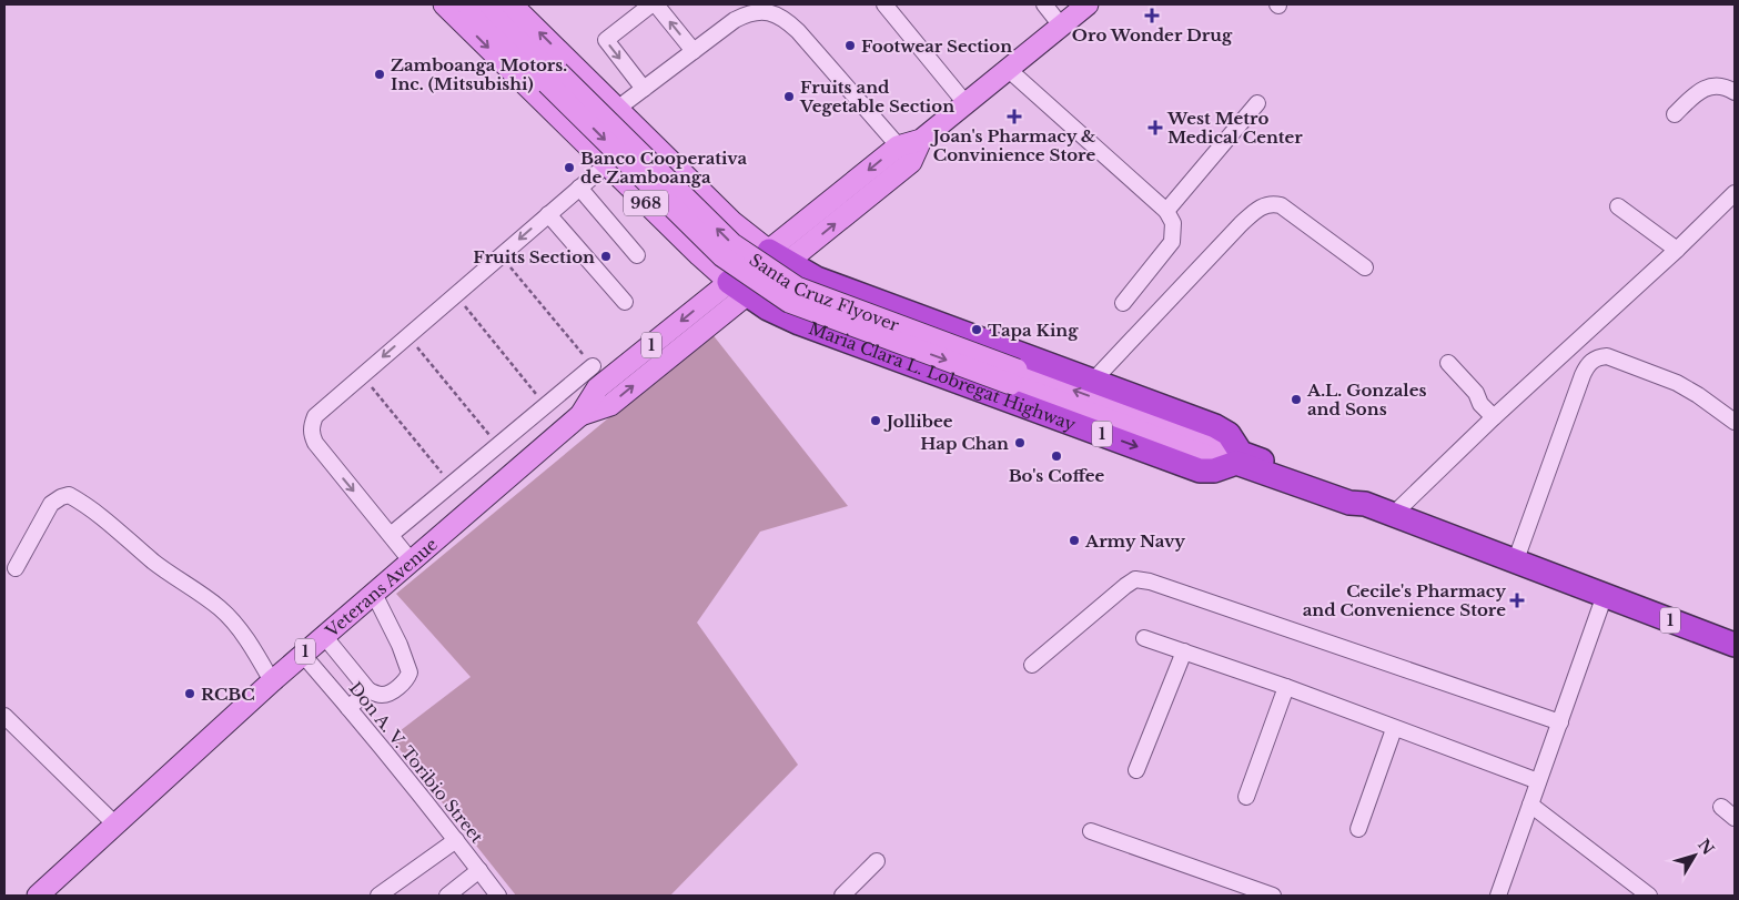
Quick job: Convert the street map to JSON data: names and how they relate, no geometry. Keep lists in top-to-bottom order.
{
  "streets": {
    "highway": ["1", "Maria Clara L. Lobregat Highway"],
    "main road": ["968", "Santa Cruz Flyover", "Veterans Avenue"],
    "street": ["Don A. V. Toribio Street"]
  },
  "crossings": [
    ["968", "1"],
    ["968", "Maria Clara L. Lobregat Highway"],
    ["968", "Veterans Avenue"],
    ["Santa Cruz Flyover", "Maria Clara L. Lobregat Highway"],
    ["1", "Maria Clara L. Lobregat Highway"],
    ["1", "Veterans Avenue"],
    ["Maria Clara L. Lobregat Highway", "Veterans Avenue"],
    ["Veterans Avenue", "Don A. V. Toribio Street"]
  ],
  "places": {
    "health": [
      "Oro Wonder Drug",
      "Joan's Pharmacy & Convinience Store",
      "West Metro Medical Center",
      "Cecile's Pharmacy and Convenience Store"
    ],
    "other": [
      "Footwear Section",
      "Zamboanga Motors. Inc. (Mitsubishi)",
      "Fruits and Vegetable Section",
      "Banco Cooperativa de Zamboanga",
      "Fruits Section",
      "Tapa King",
      "A.L. Gonzales and Sons",
      "Jollibee",
      "Hap Chan",
      "Bo's Coffee",
      "Army Navy",
      "RCBC"
    ]
  },
  "north": "top right"
}
